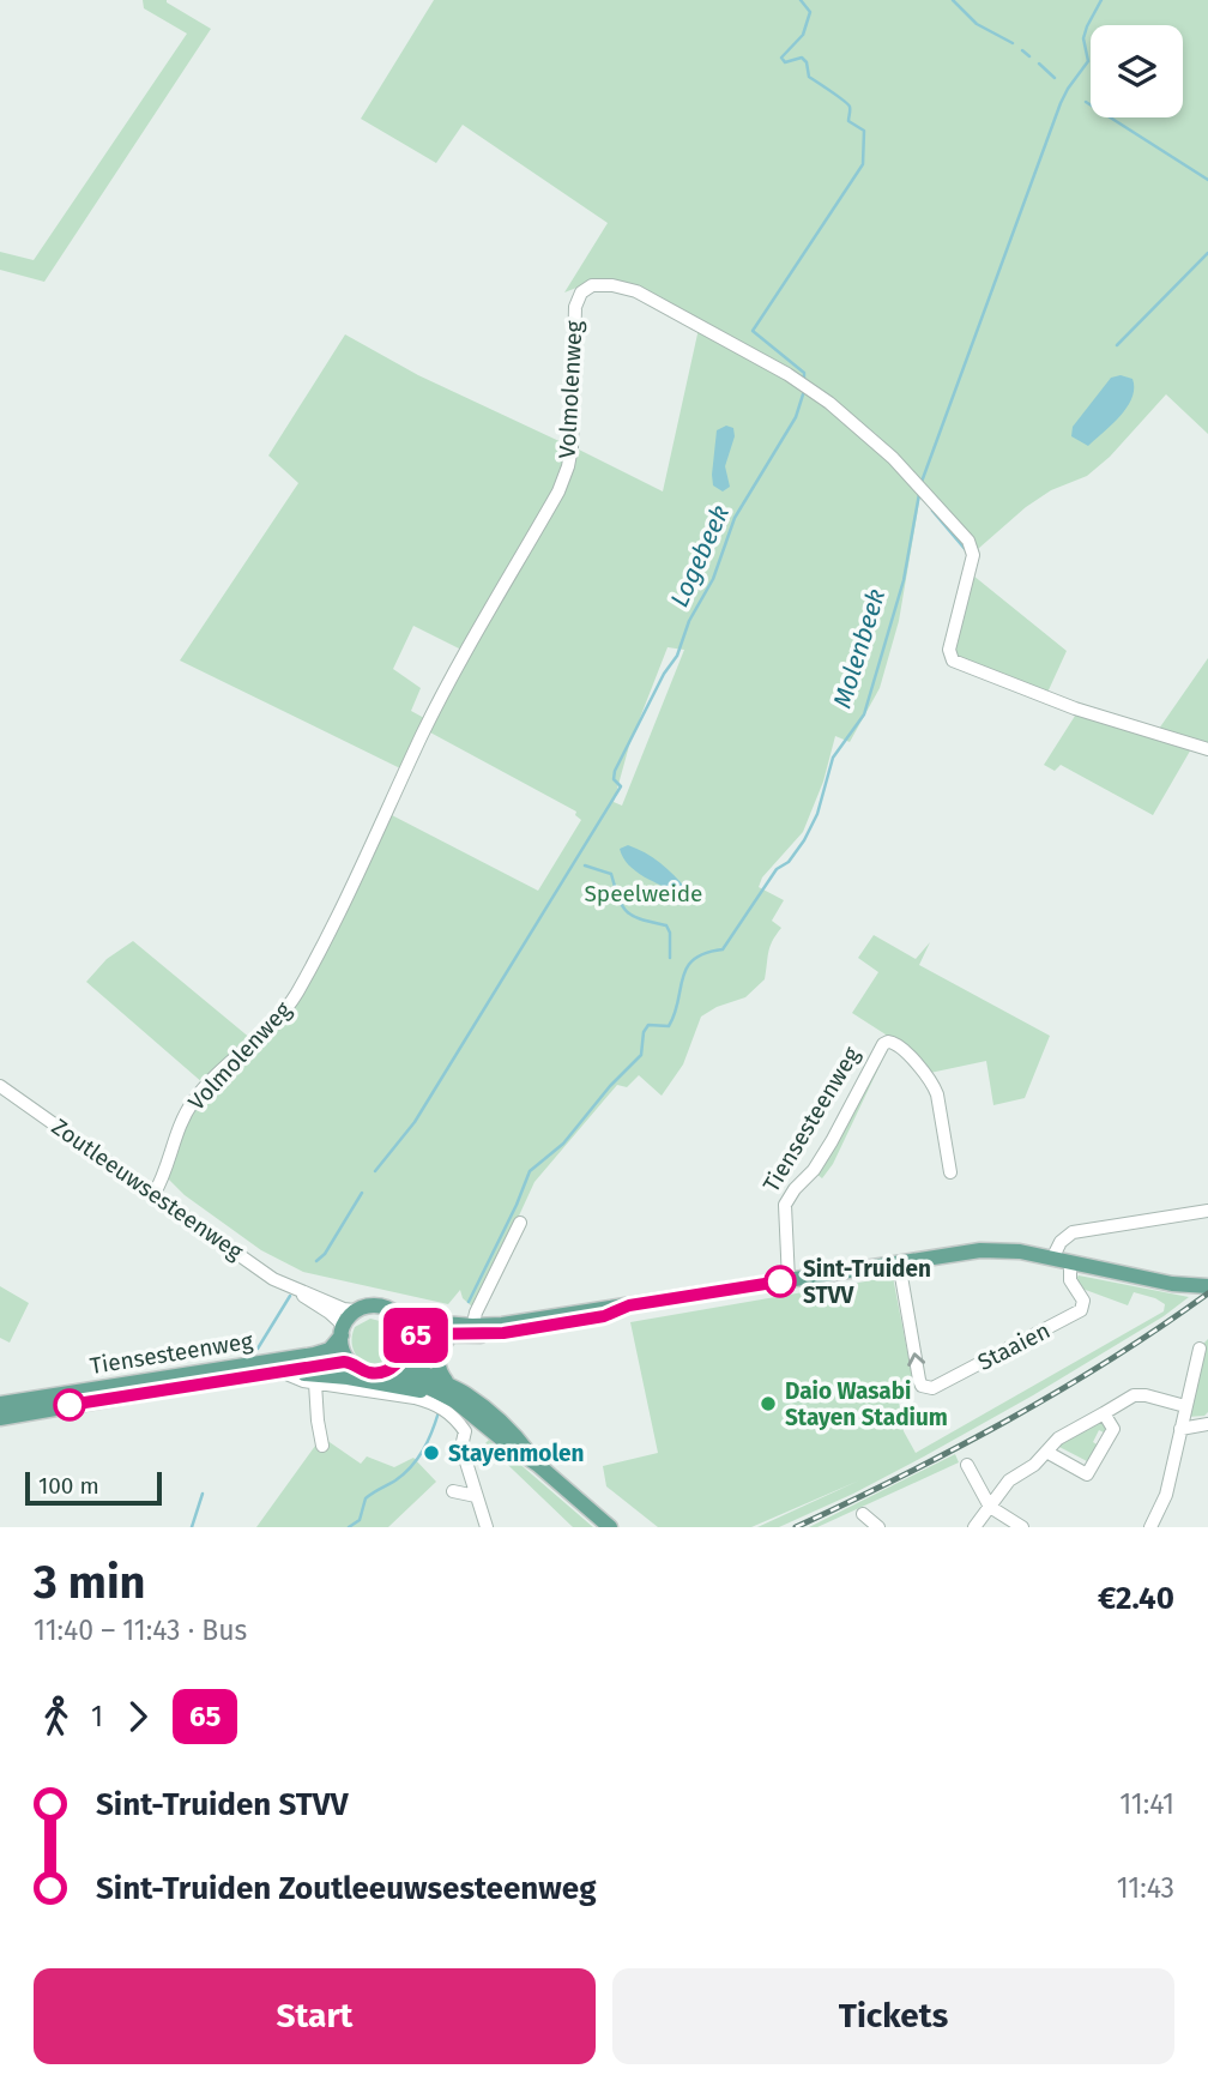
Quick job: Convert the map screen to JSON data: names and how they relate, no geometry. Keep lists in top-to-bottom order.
{
  "streets": {
    "main road": ["Tiensesteenweg"],
    "street": ["Volmolenweg", "Zoutleeuwsesteenweg", "Staaien"]
  },
  "crossings": [
    ["Volmolenweg", "Zoutleeuwsesteenweg"],
    ["Tiensesteenweg", "Zoutleeuwsesteenweg"]
  ],
  "water": ["Logebeek", "Molenbeek"],
  "parks": ["Speelweide"],
  "places": ["Sint-Truiden STVV", "Daio Wasabi Stayen Stadium", "Stayenmolen"],
  "lines": ["bus line 65"],
  "scale_bar": "100 m",
  "page": {
    "on_map": "65",
    "scale": "100 m",
    "heading": ["3 min", "11:40 – 11:43 · Bus", "€2.40"],
    "legs": ["1", "65"],
    "list": [
      {
        "name": "Sint-Truiden STVV",
        "value": "11:41"
      },
      {
        "name": "Sint-Truiden Zoutleeuwsesteenweg",
        "value": "11:43"
      }
    ],
    "buttons": ["Start", "Tickets"]
  }
}
